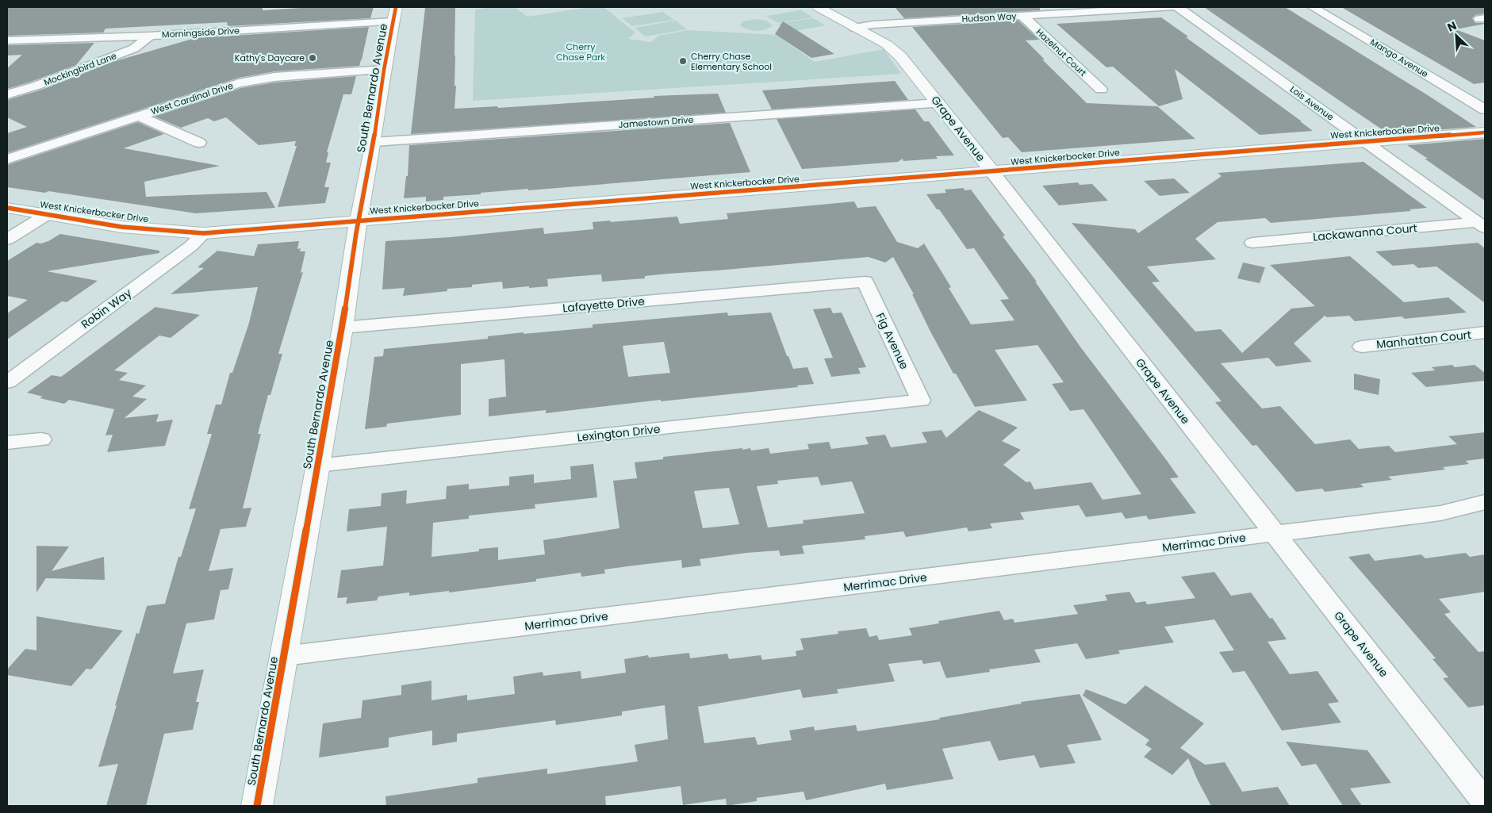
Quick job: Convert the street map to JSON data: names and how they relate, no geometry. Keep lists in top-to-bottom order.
{
  "streets": {
    "street": [
      "Hudson Way",
      "Morningside Drive",
      "Hazelnut Court",
      "Mango Avenue",
      "Mockingbird Lane",
      "South Bernardo Avenue",
      "West Cardinal Drive",
      "Lois Avenue",
      "Jamestown Drive",
      "Grape Avenue",
      "West Knickerbocker Drive",
      "Lackawanna Court",
      "Lafayette Drive",
      "Robin Way",
      "Manhattan Court",
      "Fig Avenue",
      "Lexington Drive",
      "Merrimac Drive"
    ]
  },
  "crossings": [
    ["Hudson Way", "Hazelnut Court"],
    ["Hudson Way", "Grape Avenue"],
    ["Morningside Drive", "Mockingbird Lane"],
    ["Morningside Drive", "South Bernardo Avenue"],
    ["South Bernardo Avenue", "West Cardinal Drive"],
    ["South Bernardo Avenue", "Jamestown Drive"],
    ["South Bernardo Avenue", "West Knickerbocker Drive"],
    ["South Bernardo Avenue", "Lafayette Drive"],
    ["South Bernardo Avenue", "Lexington Drive"],
    ["South Bernardo Avenue", "Merrimac Drive"],
    ["Lois Avenue", "West Knickerbocker Drive"],
    ["Lois Avenue", "Lackawanna Court"],
    ["Jamestown Drive", "Grape Avenue"],
    ["Grape Avenue", "West Knickerbocker Drive"],
    ["Grape Avenue", "Merrimac Drive"],
    ["West Knickerbocker Drive", "Robin Way"],
    ["Lafayette Drive", "Fig Avenue"],
    ["Fig Avenue", "Lexington Drive"]
  ],
  "parks": ["Cherry Chase Park"],
  "places": ["Kathy's Daycare", "Cherry Chase Elementary School"],
  "north": "top left"
}
